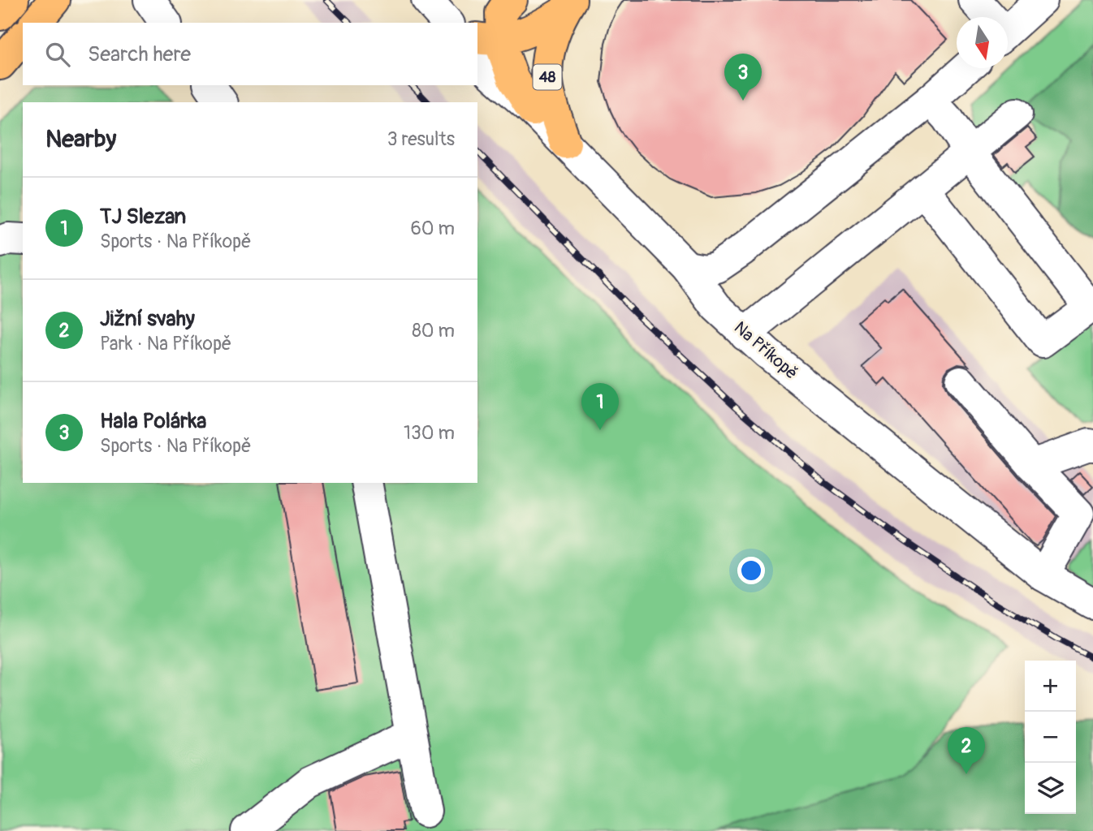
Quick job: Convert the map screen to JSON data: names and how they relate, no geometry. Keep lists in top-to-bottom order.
{
  "streets": {
    "main road": ["48"],
    "street": ["Na Příkopě"]
  },
  "crossings": [
    ["48", "Na Příkopě"]
  ],
  "north": "bottom",
  "page": {
    "search": "Search here",
    "pins": ["3", "1", "2"],
    "heading": ["Nearby", "3 results"],
    "list": [
      {
        "mark": "1",
        "name": "TJ Slezan",
        "note": "Sports · Na Příkopě",
        "value": "60 m"
      },
      {
        "mark": "2",
        "name": "Jižní svahy",
        "note": "Park · Na Příkopě",
        "value": "80 m"
      },
      {
        "mark": "3",
        "name": "Hala Polárka",
        "note": "Sports · Na Příkopě",
        "value": "130 m"
      }
    ],
    "map_buttons": ["+", "−"]
  }
}
